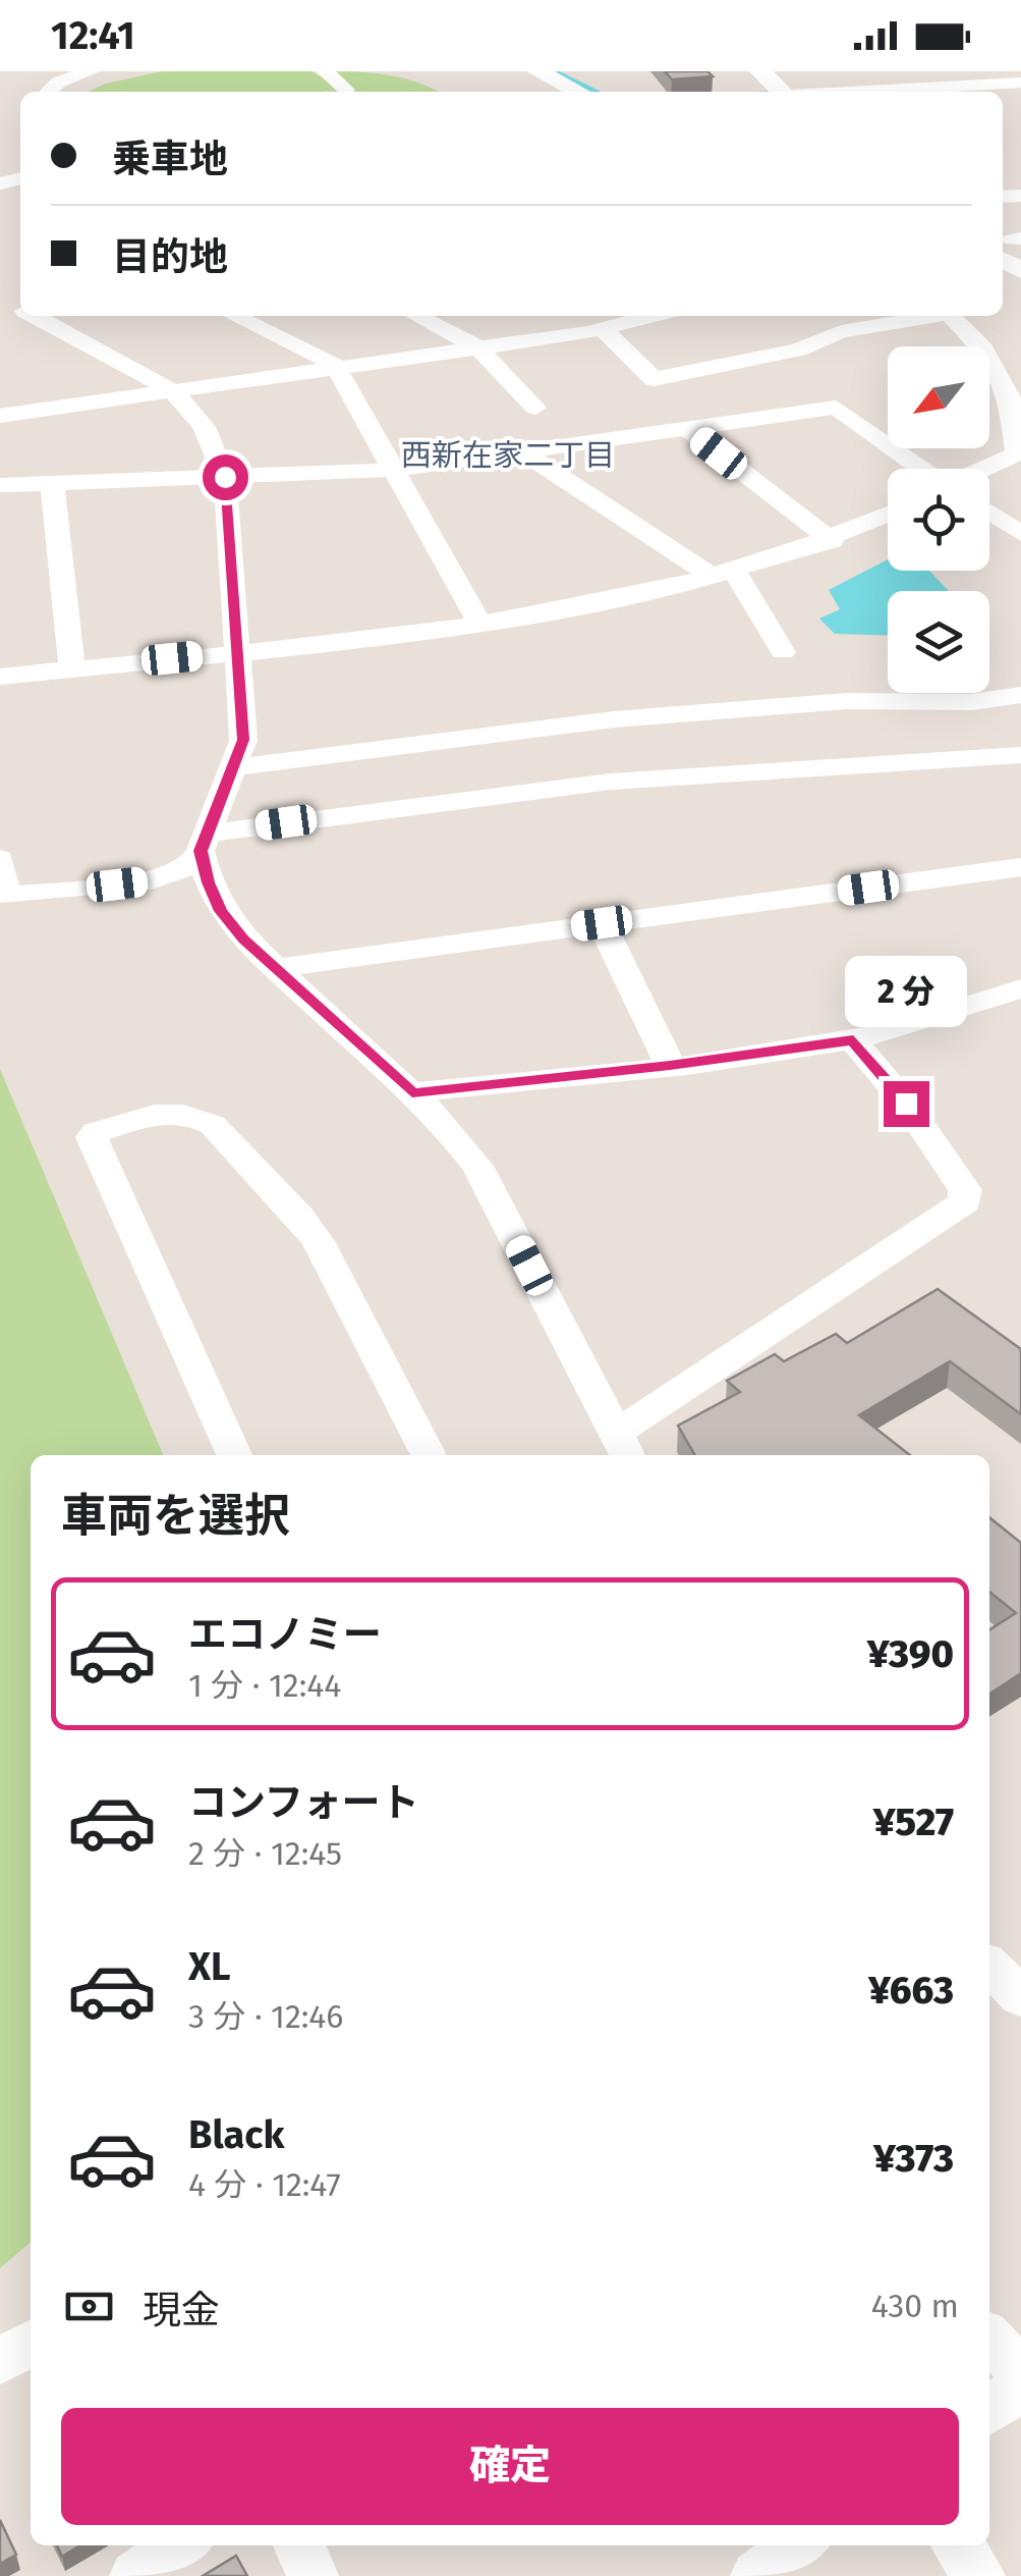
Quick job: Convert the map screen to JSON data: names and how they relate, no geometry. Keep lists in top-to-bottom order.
{
  "districts": ["西新在家二丁目"],
  "north": "bottom left",
  "page": {
    "status": "12:41",
    "banner": ["乗車地", "目的地"],
    "bubble": "2 分",
    "heading": "車両を選択",
    "list": [
      {
        "name": "エコノミー",
        "note": "1 分 · 12:44",
        "value": "¥390"
      },
      {
        "name": "コンフォート",
        "note": "2 分 · 12:45",
        "value": "¥527"
      },
      {
        "name": "XL",
        "note": "3 分 · 12:46",
        "value": "¥663"
      },
      {
        "name": "Black",
        "note": "4 分 · 12:47",
        "value": "¥373"
      }
    ],
    "pay": ["現金", "430 m"],
    "buttons": "確定"
  }
}
